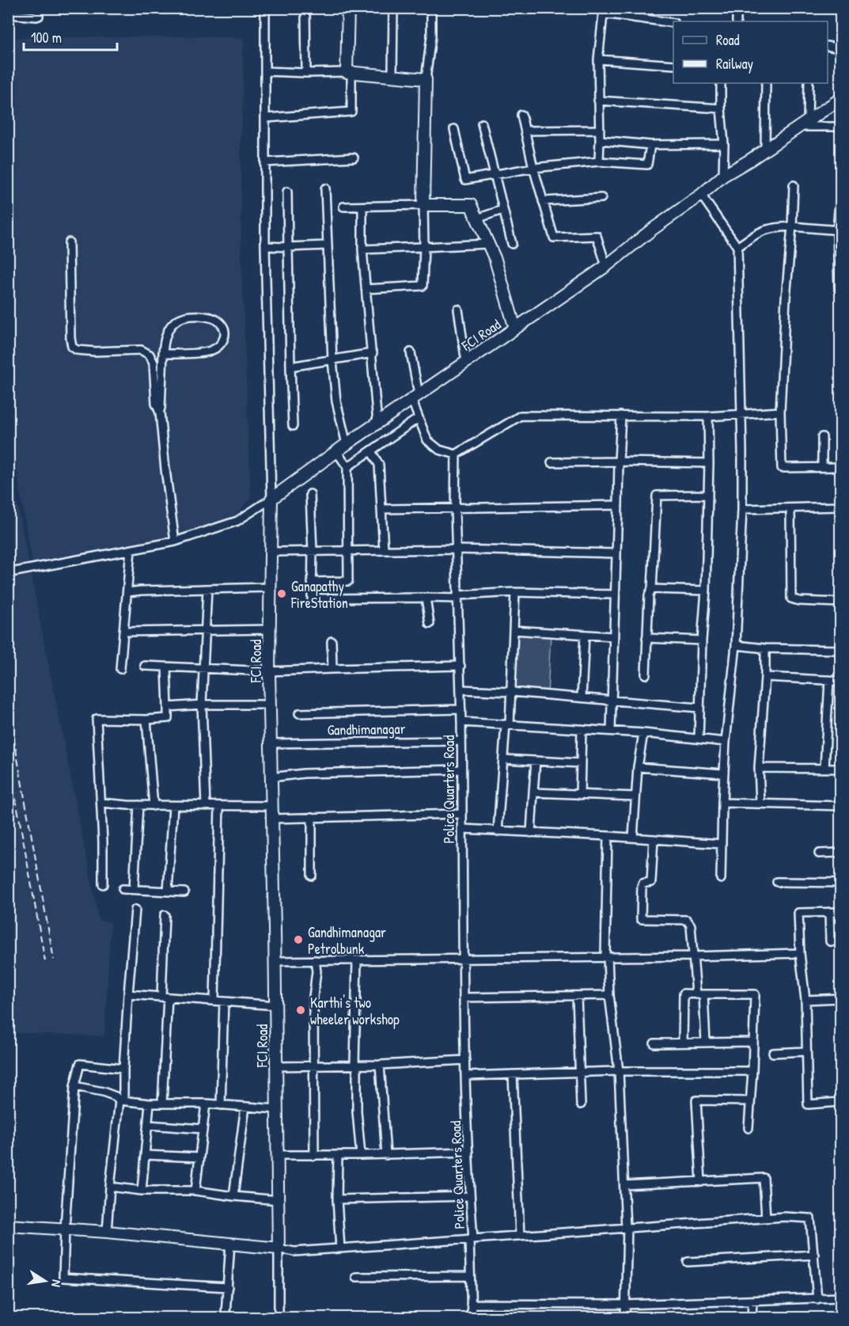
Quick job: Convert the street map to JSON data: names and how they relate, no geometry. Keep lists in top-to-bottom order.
{
  "streets": {
    "street": ["FCI Road", "Gandhimanagar", "Police Quarters Road"]
  },
  "crossings": [
    ["FCI Road", "Gandhimanagar"],
    ["Gandhimanagar", "Police Quarters Road"]
  ],
  "places": ["Ganapathy FireStation", "Gandhimanagar Petrolbunk", "Karthi's two wheeler workshop"],
  "legend": ["Road", "Railway"],
  "scale_bar": "100 m",
  "north": "right"
}
